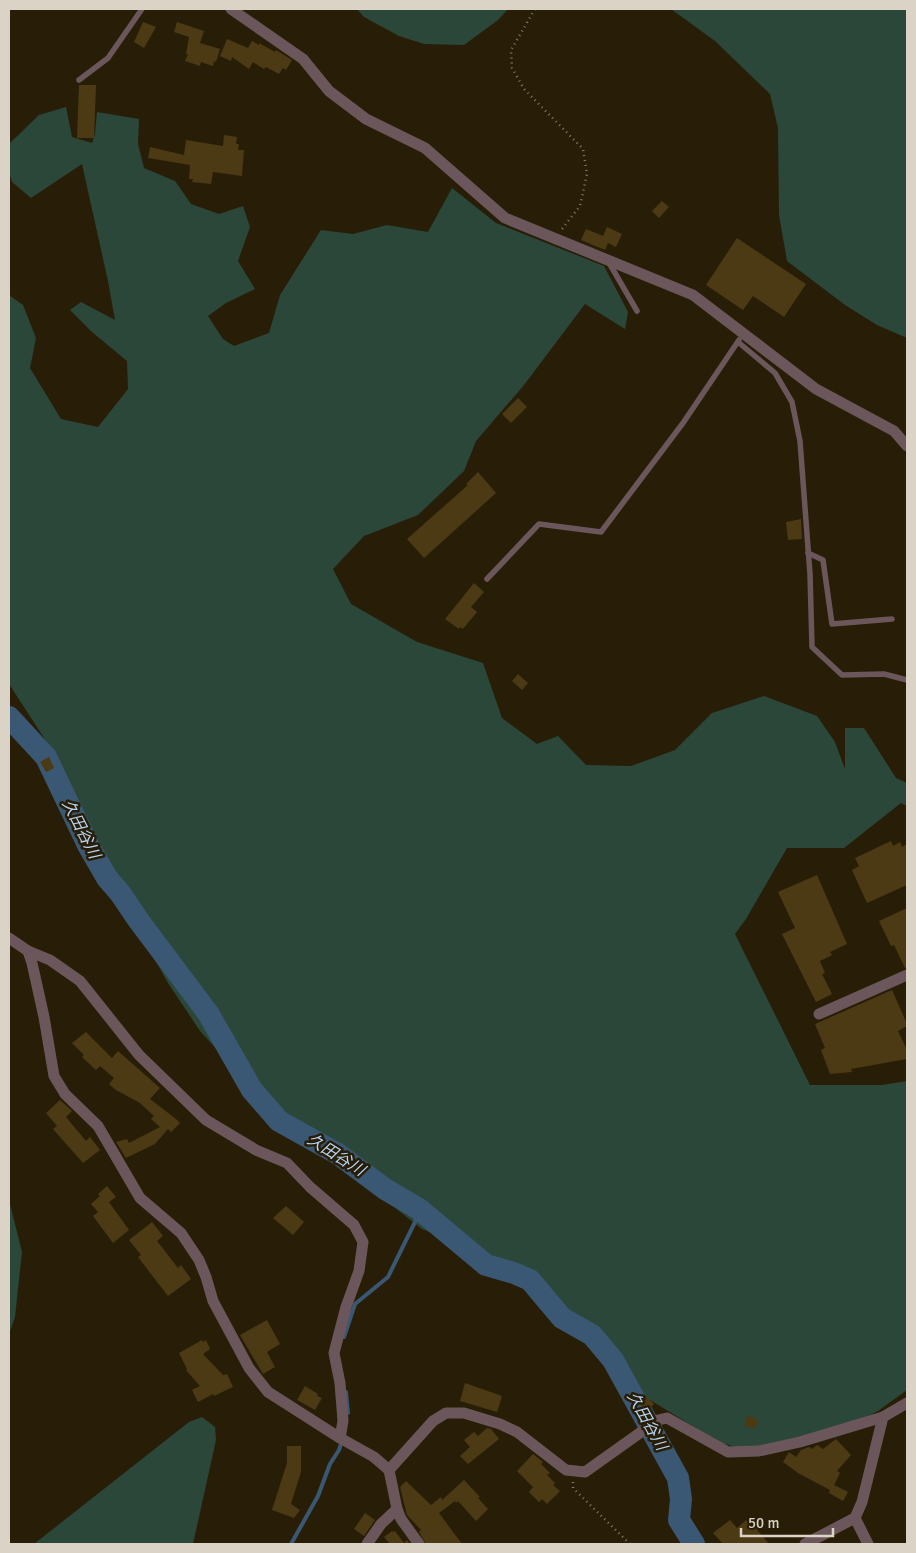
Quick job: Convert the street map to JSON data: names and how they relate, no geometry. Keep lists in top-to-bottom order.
{
  "water": ["久田谷川"],
  "scale_bar": "50 m"
}
